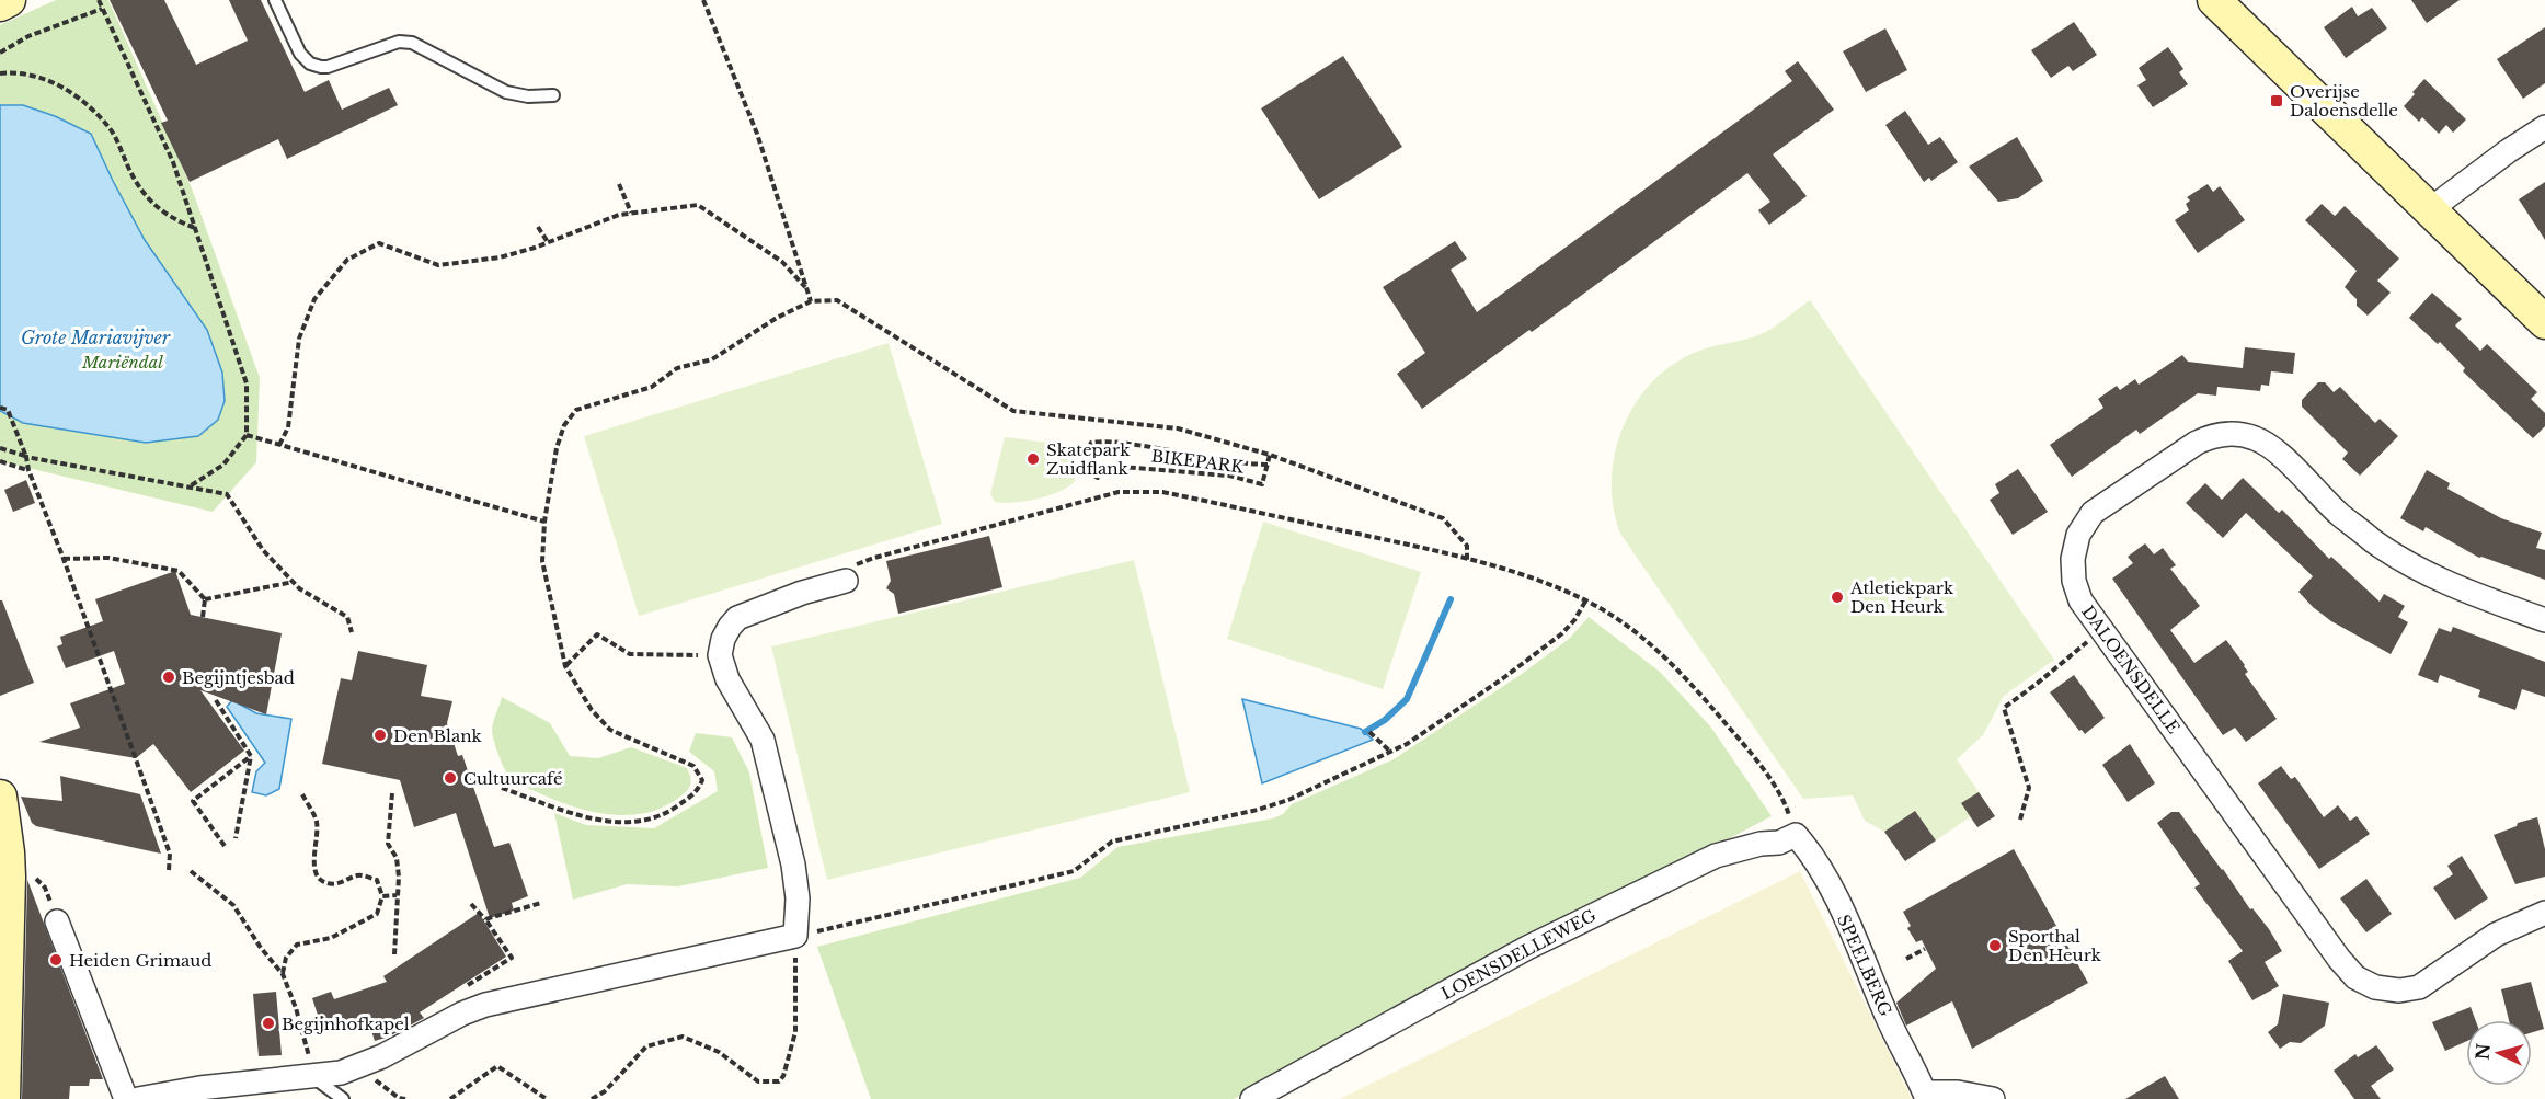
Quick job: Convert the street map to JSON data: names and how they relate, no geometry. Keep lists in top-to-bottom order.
{
  "streets": {
    "street": ["DALOENSDELLE", "LOENSDELLEWEG", "SPEELBERG"],
    "path": ["BIKEPARK"]
  },
  "crossings": [
    ["LOENSDELLEWEG", "SPEELBERG"]
  ],
  "water": ["Grote Mariavijver"],
  "parks": ["Mariëndal"],
  "places": {
    "transit": ["Overijse Daloensdelle"],
    "other": [
      "Skatepark Zuidflank",
      "Atletiekpark Den Heurk",
      "Begijntjesbad",
      "Den Blank",
      "Cultuurcafé",
      "Sporthal Den Heurk",
      "Heiden Grimaud",
      "Begijnhofkapel"
    ]
  },
  "north": "left"
}
